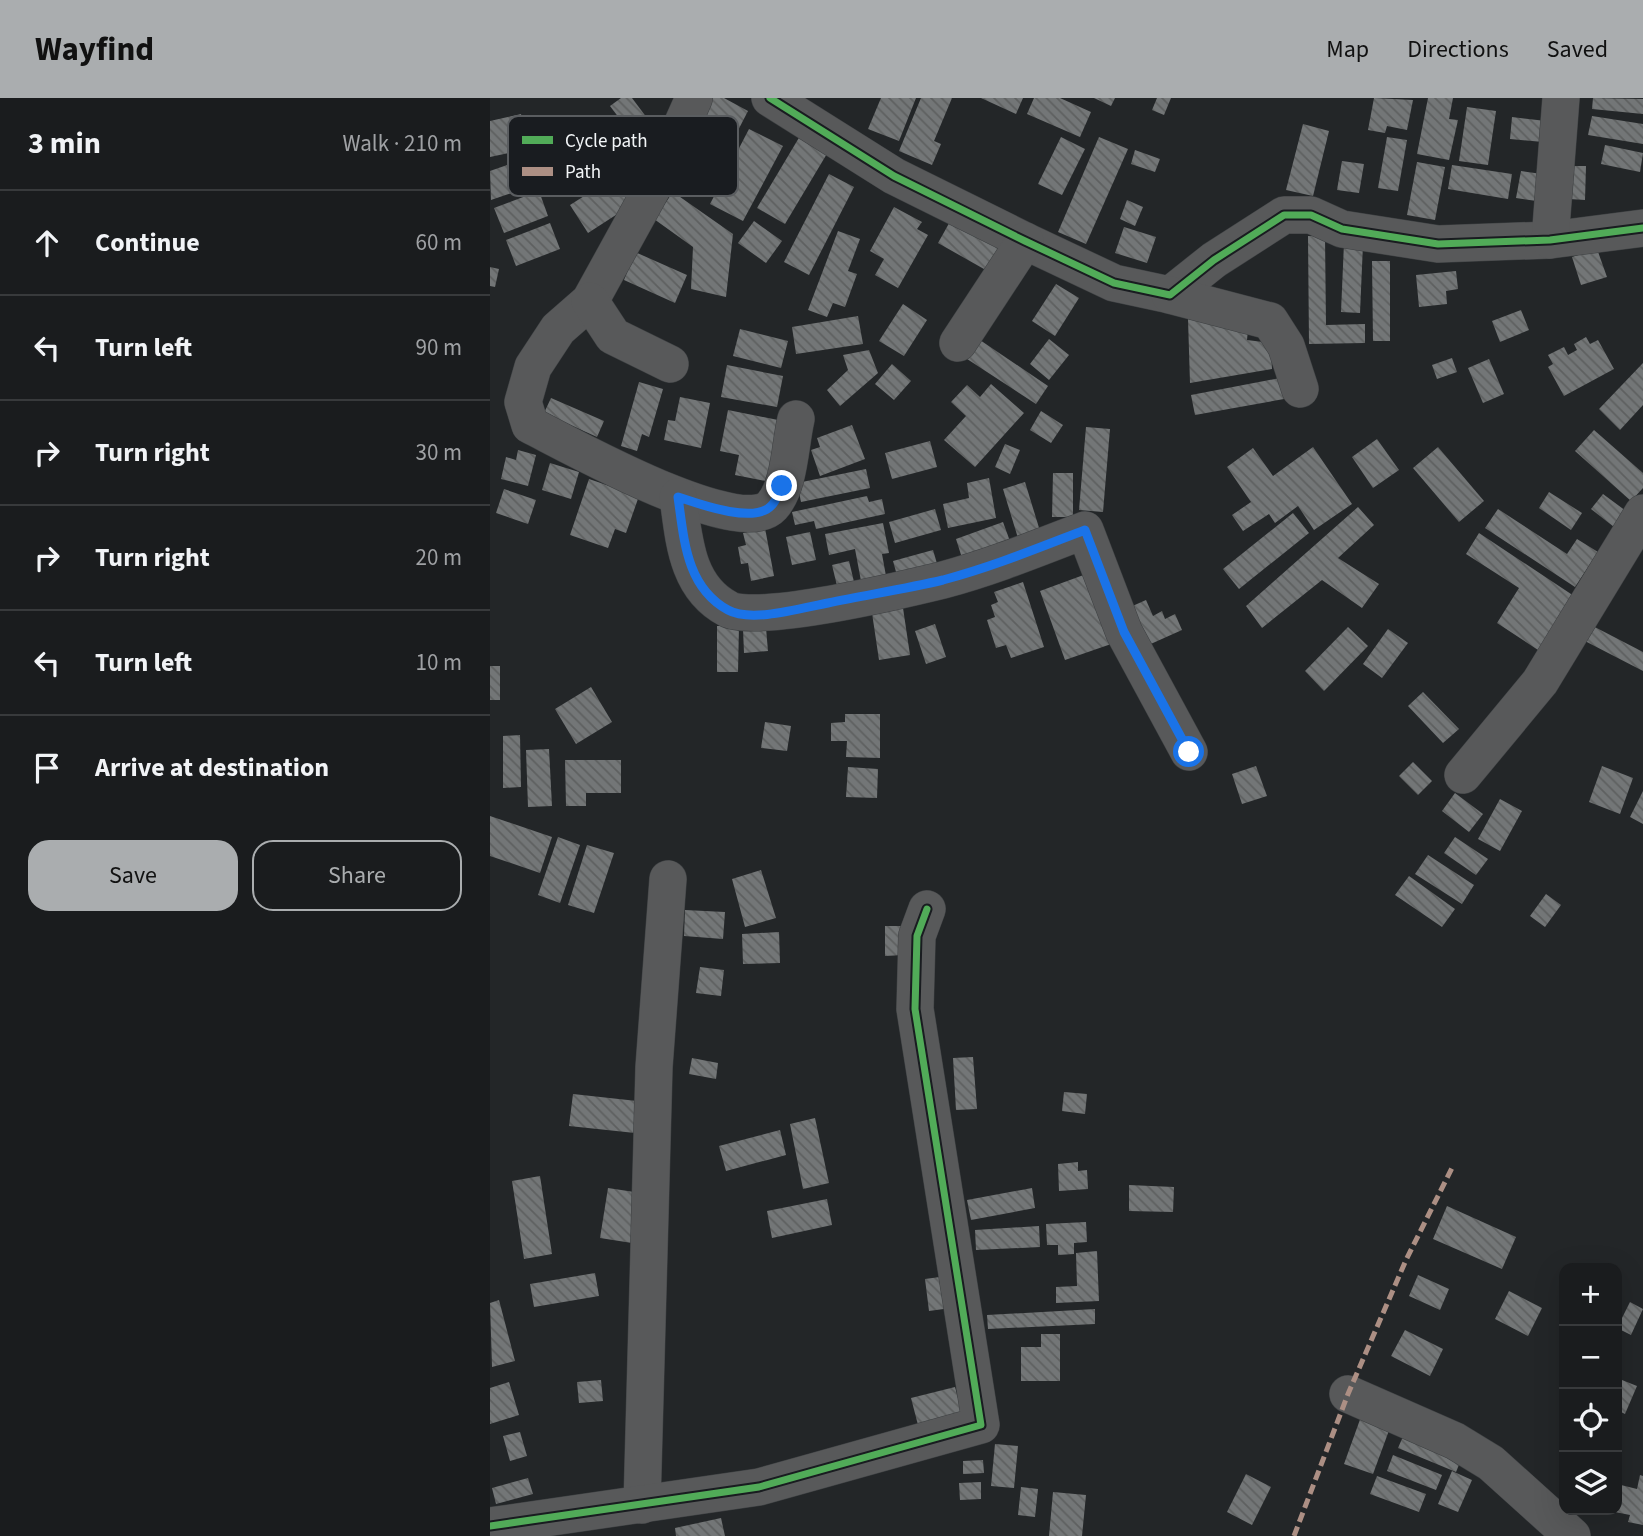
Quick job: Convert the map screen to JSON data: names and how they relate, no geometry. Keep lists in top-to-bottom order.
{
  "legend": ["Cycle path", "Path"],
  "page": {
    "header": "Wayfind",
    "nav": ["Map", "Directions", "Saved"],
    "heading": ["3 min", "Walk · 210 m"],
    "list": [
      ["Continue", "60 m"],
      ["Turn left", "90 m"],
      ["Turn right", "30 m"],
      ["Turn right", "20 m"],
      ["Turn left", "10 m"],
      "Arrive at destination"
    ],
    "buttons": ["Save", "Share"],
    "map_buttons": ["+", "−"]
  }
}
